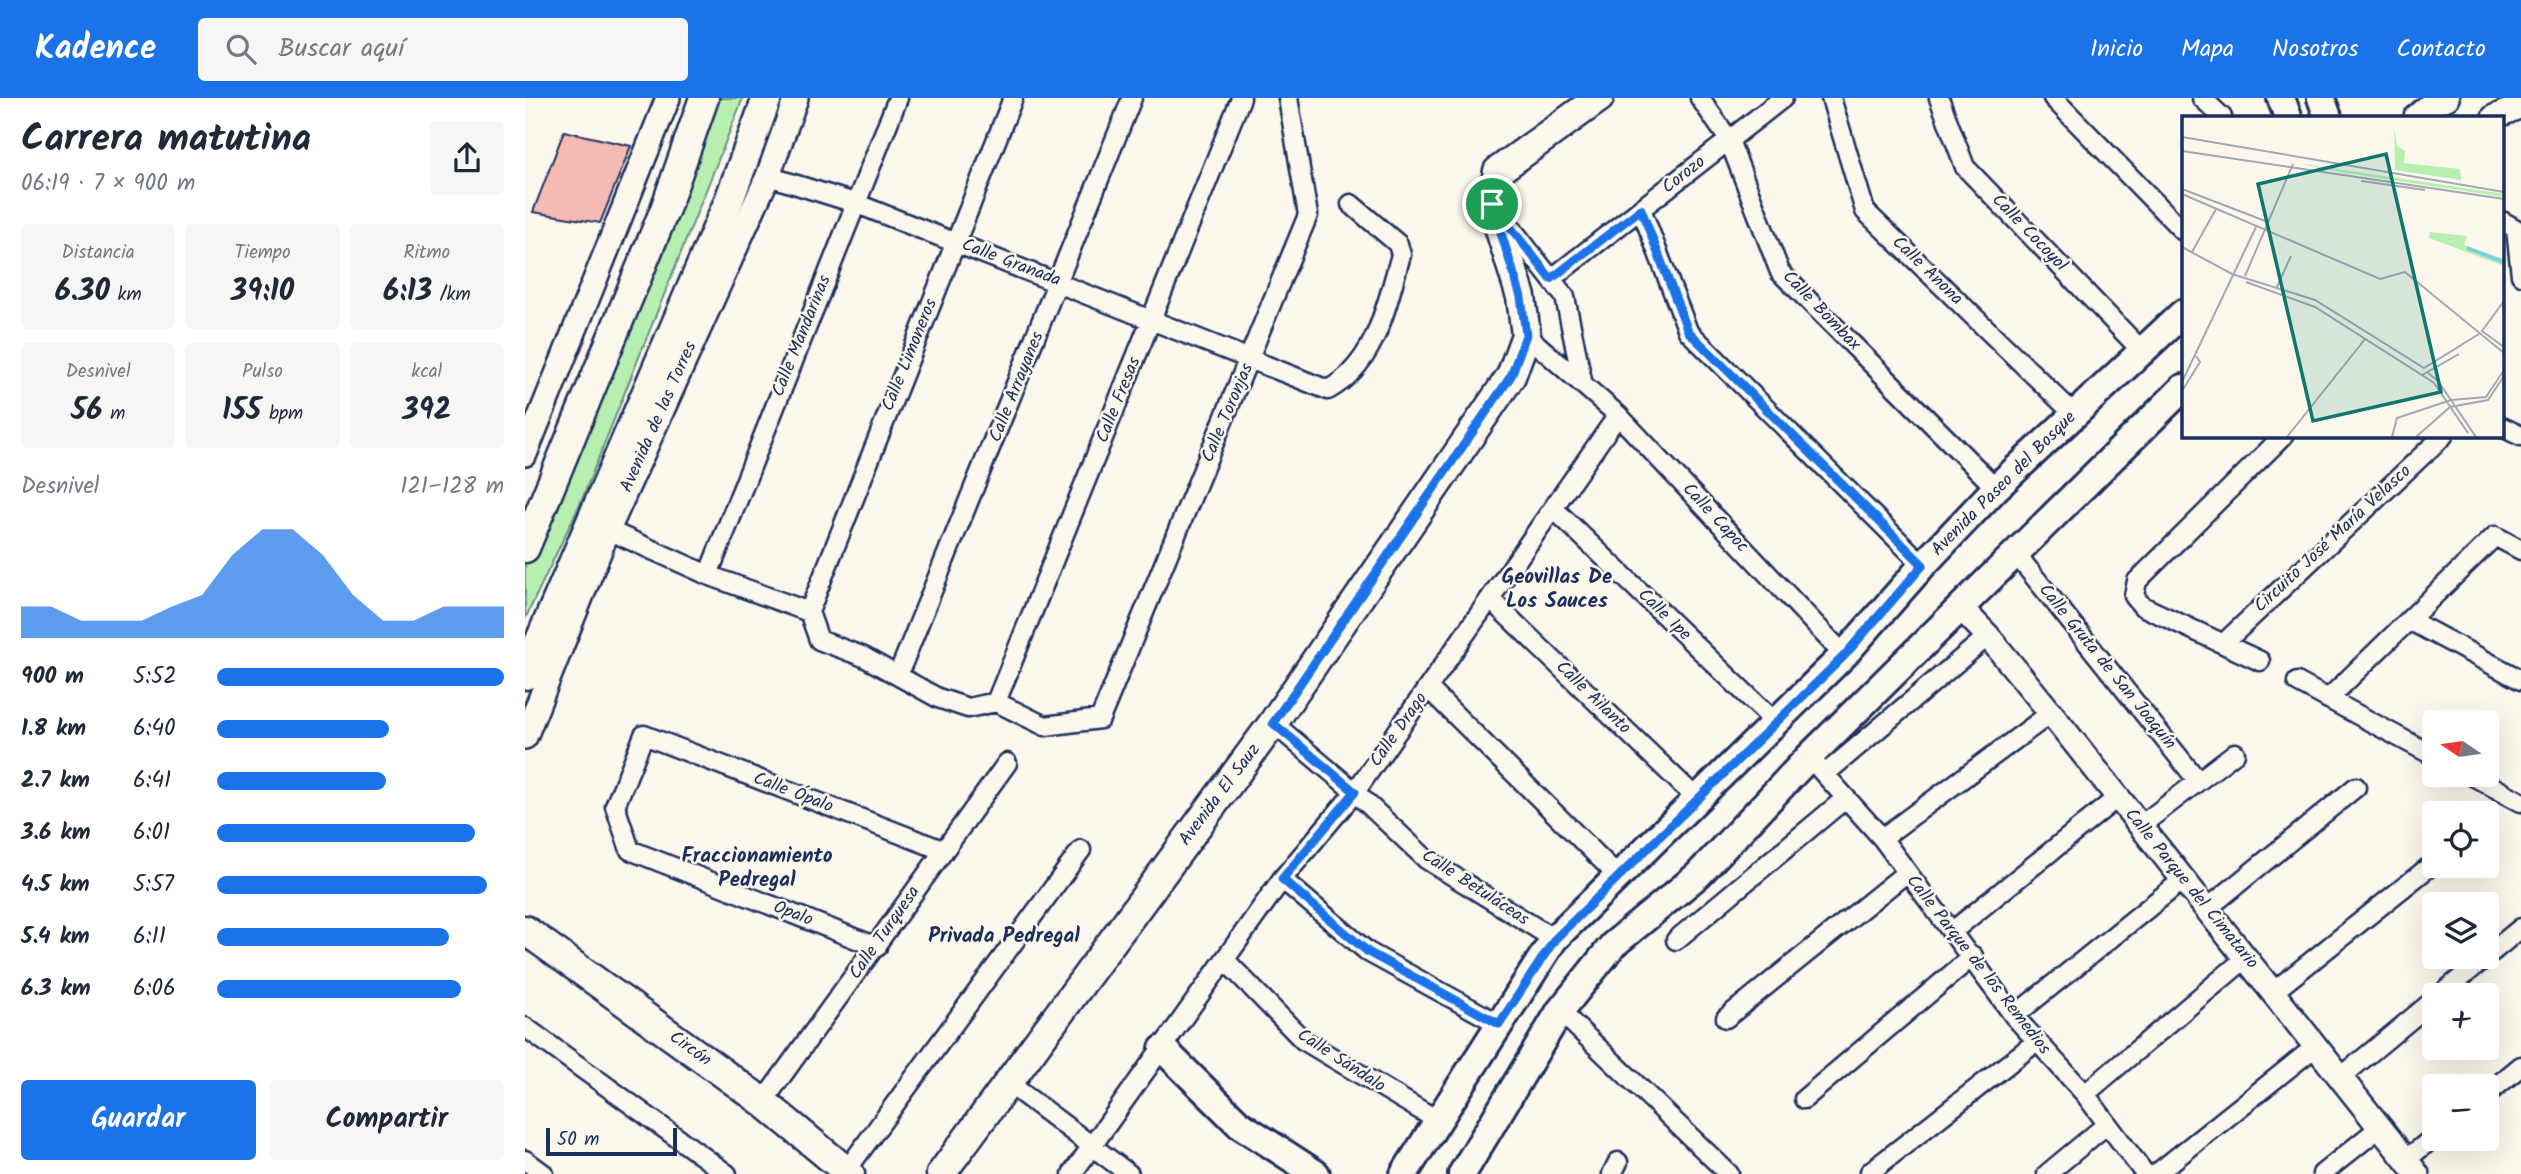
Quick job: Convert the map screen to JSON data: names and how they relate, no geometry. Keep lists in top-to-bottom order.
{
  "streets": {
    "main road": [
      "Avenida de las Torres",
      "Avenida Paseo del Bosque",
      "Avenida El Sauz",
      "Circón"
    ],
    "street": [
      "Corozo",
      "Calle Cocoyol",
      "Calle Granada",
      "Calle Anona",
      "Calle Bombax",
      "Calle Mandarinas",
      "Calle Limoneros",
      "Calle Arrayanes",
      "Calle Fresas",
      "Calle Toronjas",
      "Calle Capoc",
      "Circuito José María Velasco",
      "Calle Ipe",
      "Calle Gruta de San Joaquín",
      "Calle Ailanto",
      "Calle Drago",
      "Calle Ópalo",
      "Calle Betuláceas",
      "Calle Parque del Cimatario",
      "Opalo",
      "Calle Turquesa",
      "Calle Parque de los Remedios",
      "Calle Sándalo"
    ]
  },
  "crossings": [
    ["Corozo", "Calle Bombax"],
    ["Calle Cocoyol", "Avenida Paseo del Bosque"],
    ["Calle Granada", "Calle Mandarinas"],
    ["Calle Granada", "Calle Limoneros"],
    ["Calle Granada", "Calle Arrayanes"],
    ["Calle Granada", "Calle Fresas"],
    ["Calle Granada", "Calle Toronjas"],
    ["Calle Granada", "Avenida de las Torres"],
    ["Calle Anona", "Avenida Paseo del Bosque"],
    ["Calle Bombax", "Avenida Paseo del Bosque"],
    ["Calle Fresas", "Calle Toronjas"],
    ["Avenida Paseo del Bosque", "Calle Capoc"],
    ["Avenida Paseo del Bosque", "Calle Ipe"],
    ["Avenida Paseo del Bosque", "Calle Ailanto"],
    ["Avenida Paseo del Bosque", "Calle Betuláceas"],
    ["Avenida Paseo del Bosque", "Calle Sándalo"],
    ["Calle Capoc", "Calle Drago"],
    ["Calle Capoc", "Avenida El Sauz"],
    ["Calle Ipe", "Calle Drago"],
    ["Calle Ailanto", "Calle Drago"],
    ["Calle Drago", "Calle Betuláceas"],
    ["Calle Drago", "Calle Sándalo"],
    ["Calle Ópalo", "Opalo"],
    ["Calle Ópalo", "Calle Turquesa"],
    ["Avenida El Sauz", "Calle Betuláceas"],
    ["Opalo", "Calle Turquesa"],
    ["Calle Turquesa", "Circón"]
  ],
  "districts": ["Geovillas De Los Sauces", "Fraccionamiento Pedregal", "Privada Pedregal"],
  "scale_bar": "50 m",
  "north": "left",
  "page": {
    "header": "Kadence",
    "search": "Buscar aquí",
    "nav": [
      "Inicio",
      "Mapa",
      "Nosotros",
      "Contacto"
    ],
    "heading": ["Carrera matutina", "06:19 · 7 × 900 m"],
    "stats": [
      ["Distancia", "6.30 km"],
      ["Tiempo", "39:10"],
      ["Ritmo", "6:13 /km"],
      ["Desnivel", "56 m"],
      ["Pulso", "155 bpm"],
      ["kcal", "392"]
    ],
    "chart": ["Desnivel", "121–128 m"],
    "list": [
      {
        "name": "900 m",
        "note": "5:52"
      },
      {
        "name": "1.8 km",
        "note": "6:40"
      },
      {
        "name": "2.7 km",
        "note": "6:41"
      },
      {
        "name": "3.6 km",
        "note": "6:01"
      },
      {
        "name": "4.5 km",
        "note": "5:57"
      },
      {
        "name": "5.4 km",
        "note": "6:11"
      },
      {
        "name": "6.3 km",
        "note": "6:06"
      }
    ],
    "map_buttons": ["+", "−"],
    "buttons": ["Guardar", "Compartir"],
    "scale": "50 m"
  }
}
